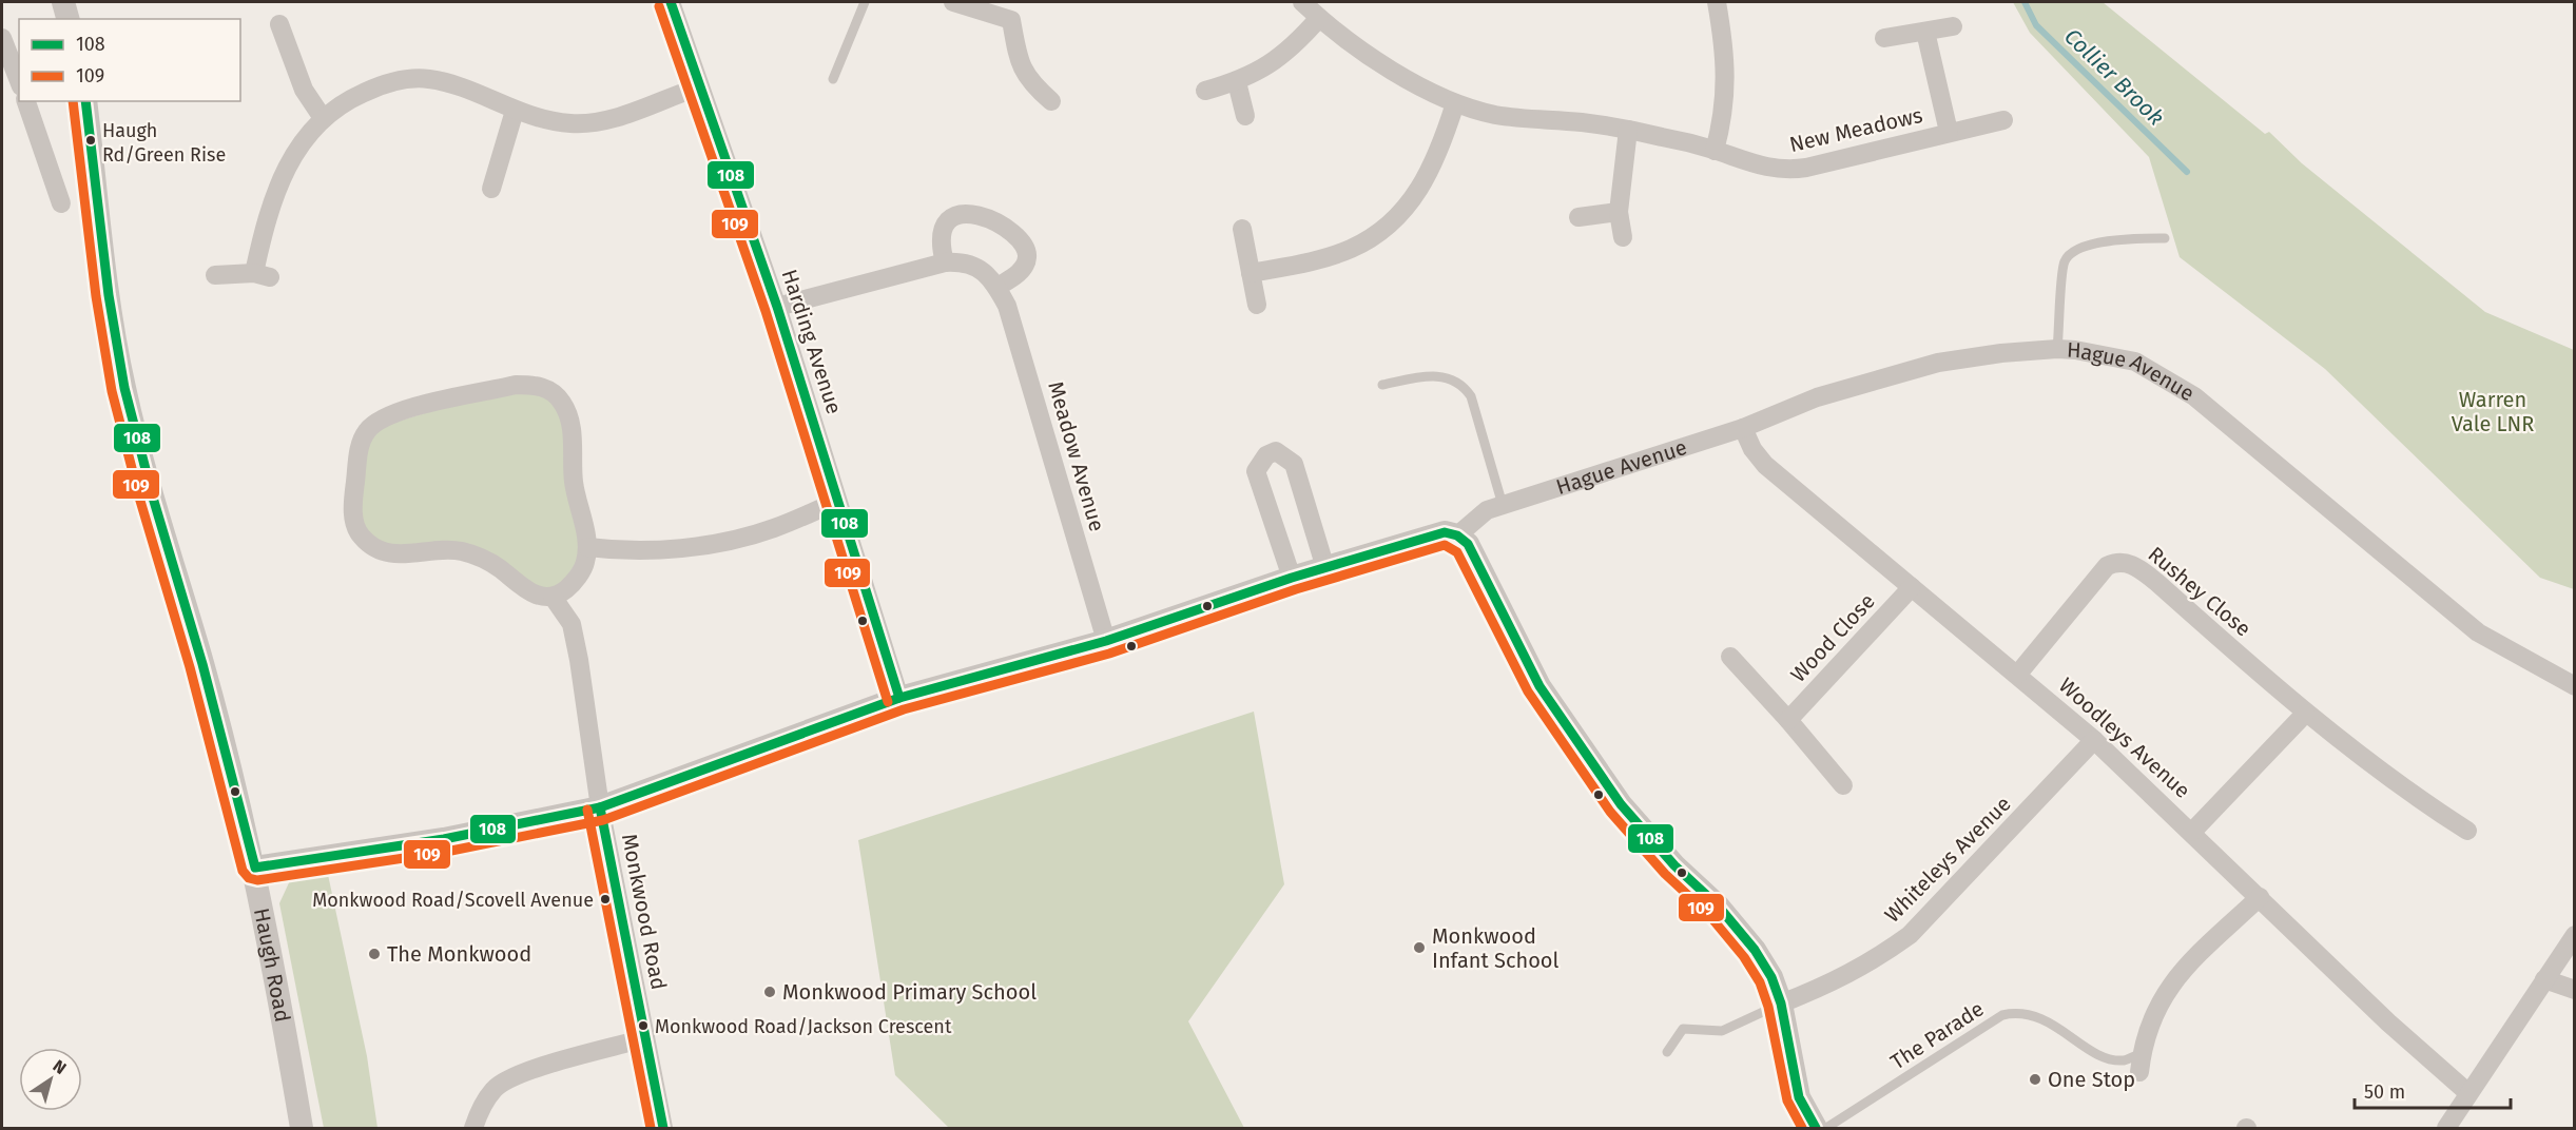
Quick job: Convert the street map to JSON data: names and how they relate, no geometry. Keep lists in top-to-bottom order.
{
  "streets": {
    "street": [
      "New Meadows",
      "Harding Avenue",
      "Hague Avenue",
      "Meadow Avenue",
      "Rushey Close",
      "Wood Close",
      "Woodleys Avenue",
      "Whiteleys Avenue",
      "Monkwood Road",
      "Haugh Road"
    ],
    "lane": ["The Parade"]
  },
  "crossings": [
    ["Harding Avenue", "Meadow Avenue"],
    ["Hague Avenue", "Woodleys Avenue"],
    ["Rushey Close", "Woodleys Avenue"],
    ["Wood Close", "Woodleys Avenue"],
    ["Woodleys Avenue", "Whiteleys Avenue"]
  ],
  "water": ["Collier Brook"],
  "parks": ["Warren Vale LNR"],
  "places": [
    "Haugh Rd/Green Rise",
    "Monkwood Road/Scovell Avenue",
    "Monkwood Infant School",
    "The Monkwood",
    "Monkwood Primary School",
    "Monkwood Road/Jackson Crescent",
    "One Stop"
  ],
  "lines": ["transit line 108", "transit line 109"],
  "legend": ["108", "109"],
  "scale_bar": "50 m",
  "north": "top right"
}
